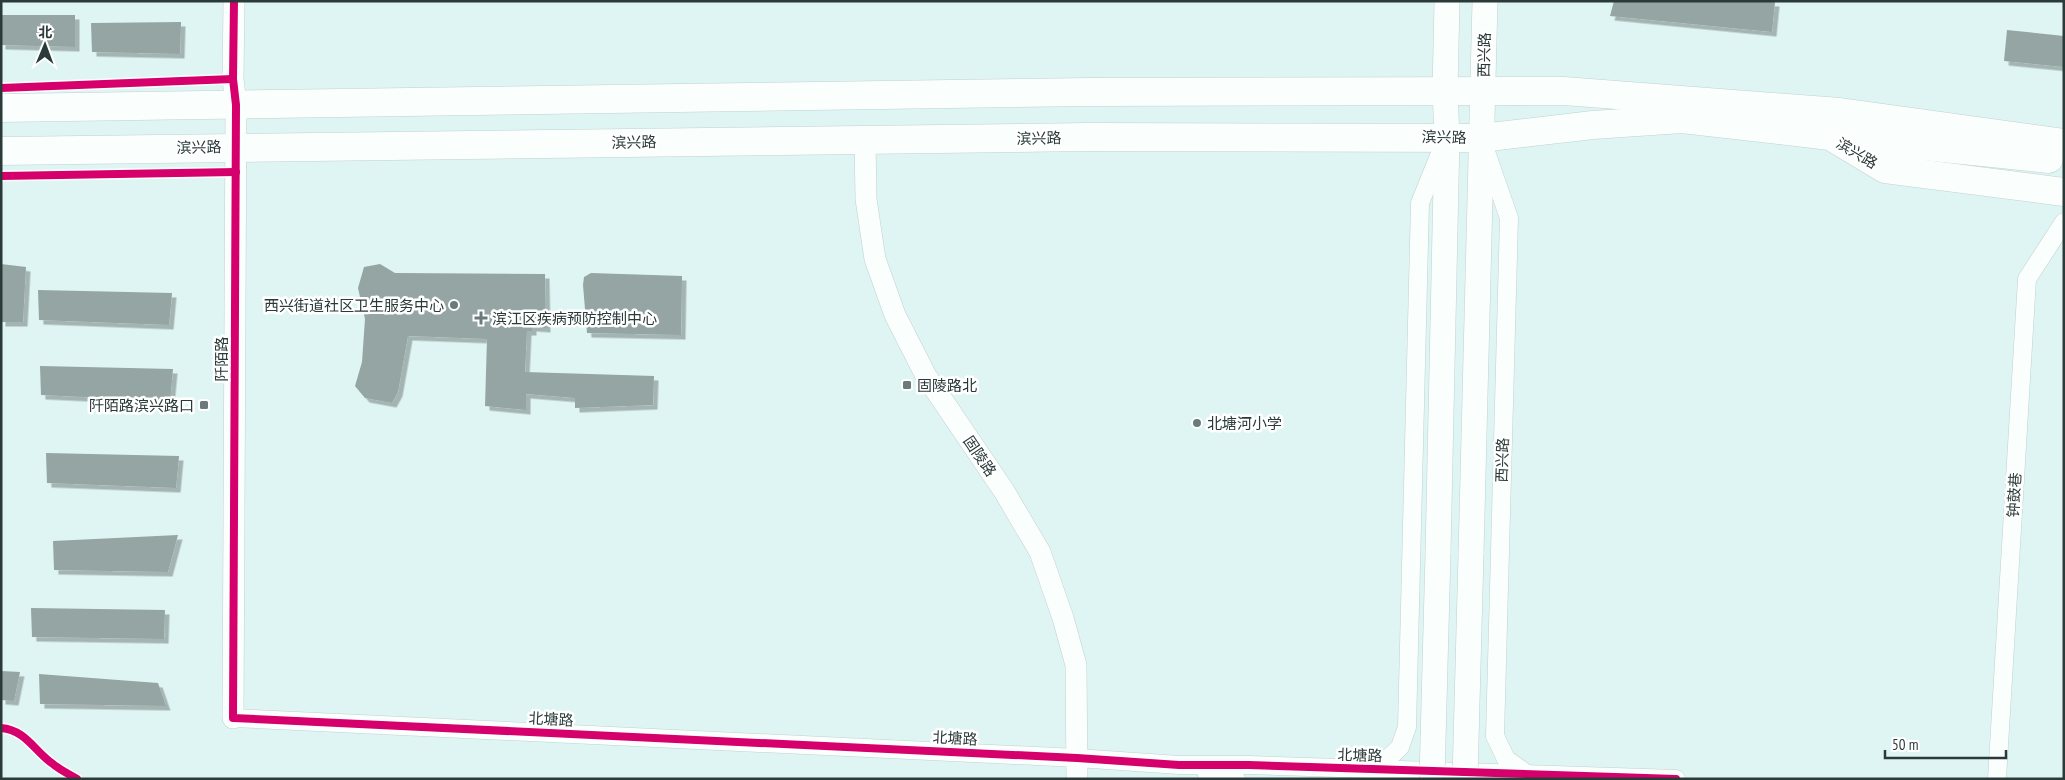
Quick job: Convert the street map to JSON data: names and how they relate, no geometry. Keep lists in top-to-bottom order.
{
  "streets": {
    "main road": ["西兴路", "滨兴路"],
    "street": [
      "阡陌路",
      "固陵路",
      "钟鼓巷",
      "北塘路"
    ]
  },
  "crossings": [
    ["西兴路", "滨兴路"],
    ["西兴路", "北塘路"],
    ["滨兴路", "阡陌路"],
    ["滨兴路", "固陵路"],
    ["阡陌路", "北塘路"],
    ["固陵路", "北塘路"]
  ],
  "places": {
    "other": ["西兴街道社区卫生服务中心", "北塘河小学"],
    "health": ["滨江区疾病预防控制中心"],
    "transit": ["固陵路北", "阡陌路滨兴路口"]
  },
  "scale_bar": "50 m",
  "north": "top"
}
